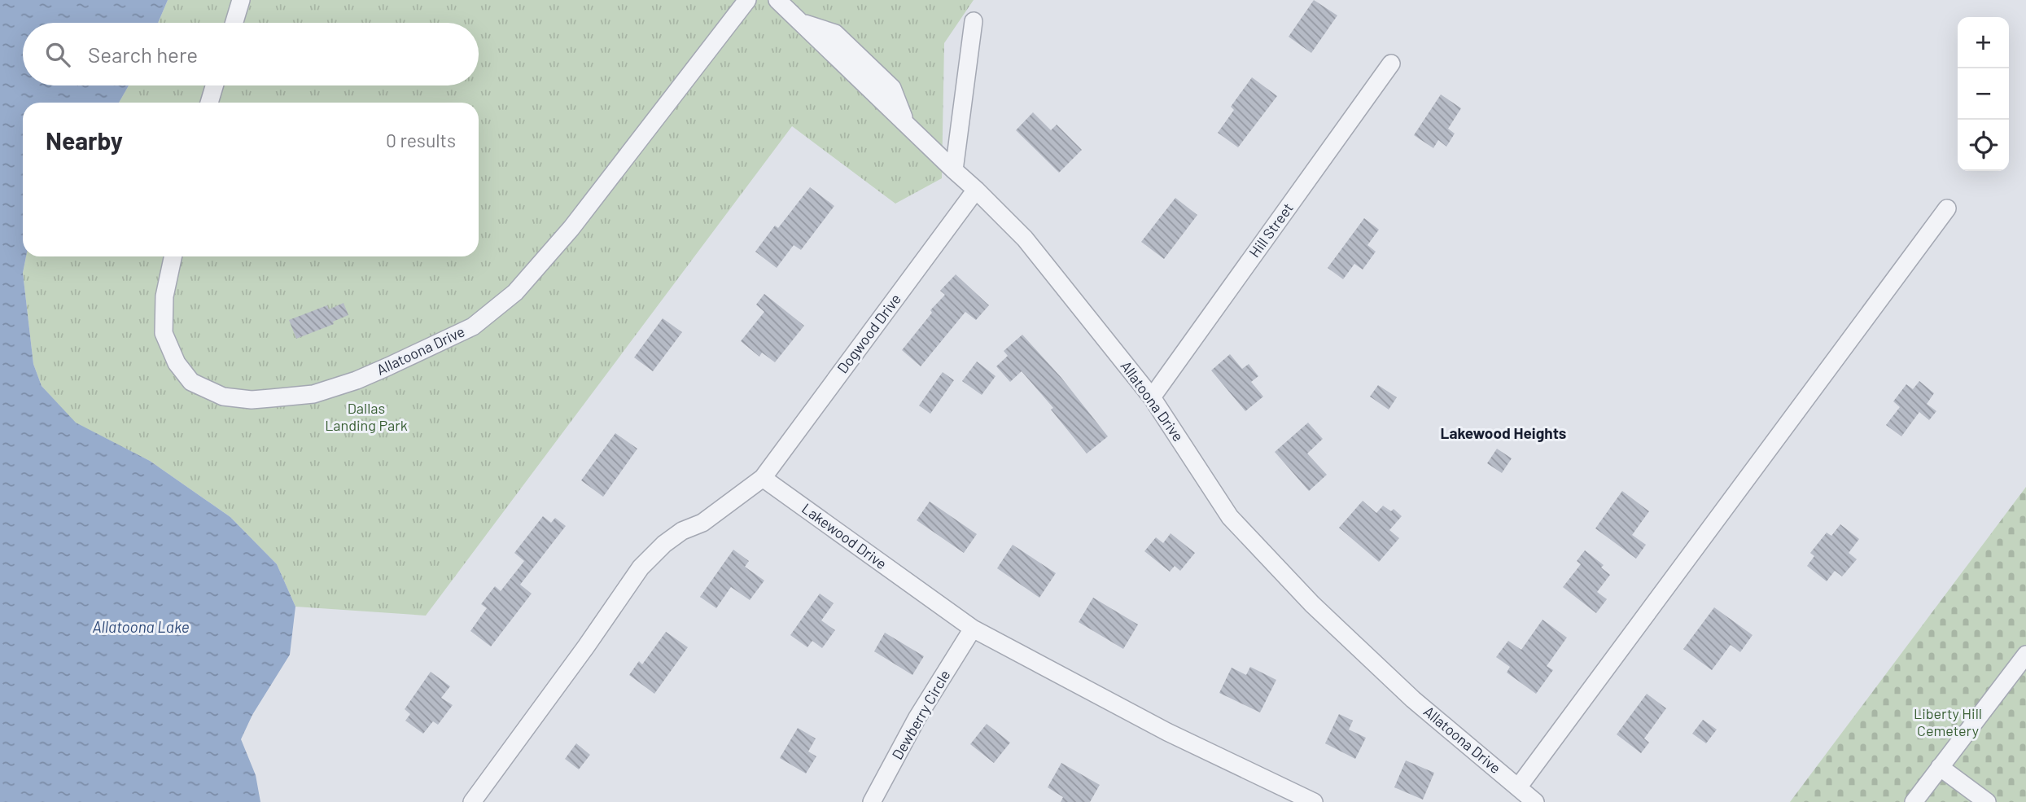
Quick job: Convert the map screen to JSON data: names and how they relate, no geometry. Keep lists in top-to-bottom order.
{
  "streets": {
    "street": [
      "Hill Street",
      "Dogwood Drive",
      "Allatoona Drive",
      "Lakewood Drive",
      "Dewberry Circle"
    ]
  },
  "crossings": [
    ["Hill Street", "Allatoona Drive"],
    ["Dogwood Drive", "Allatoona Drive"],
    ["Dogwood Drive", "Lakewood Drive"],
    ["Lakewood Drive", "Dewberry Circle"]
  ],
  "districts": ["Lakewood Heights"],
  "water": ["Allatoona Lake"],
  "parks": ["Dallas Landing Park", "Liberty Hill Cemetery"],
  "page": {
    "map_buttons": ["+", "−"],
    "search": "Search here",
    "heading": ["Nearby", "0 results"]
  }
}
